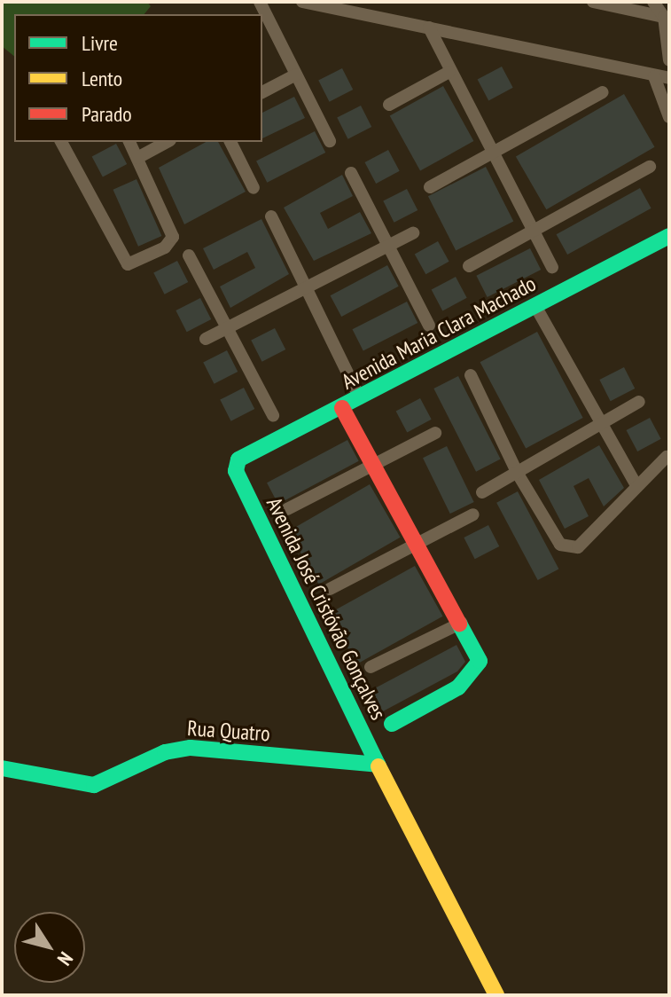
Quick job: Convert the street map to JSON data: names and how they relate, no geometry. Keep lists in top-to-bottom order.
{
  "streets": {
    "street": ["Avenida Maria Clara Machado", "Avenida José Cristóvão Gonçalves", "Rua Quatro"]
  },
  "crossings": [
    ["Avenida Maria Clara Machado", "Avenida José Cristóvão Gonçalves"],
    ["Avenida José Cristóvão Gonçalves", "Rua Quatro"]
  ],
  "legend": ["Livre", "Lento", "Parado"],
  "north": "bottom right"
}
